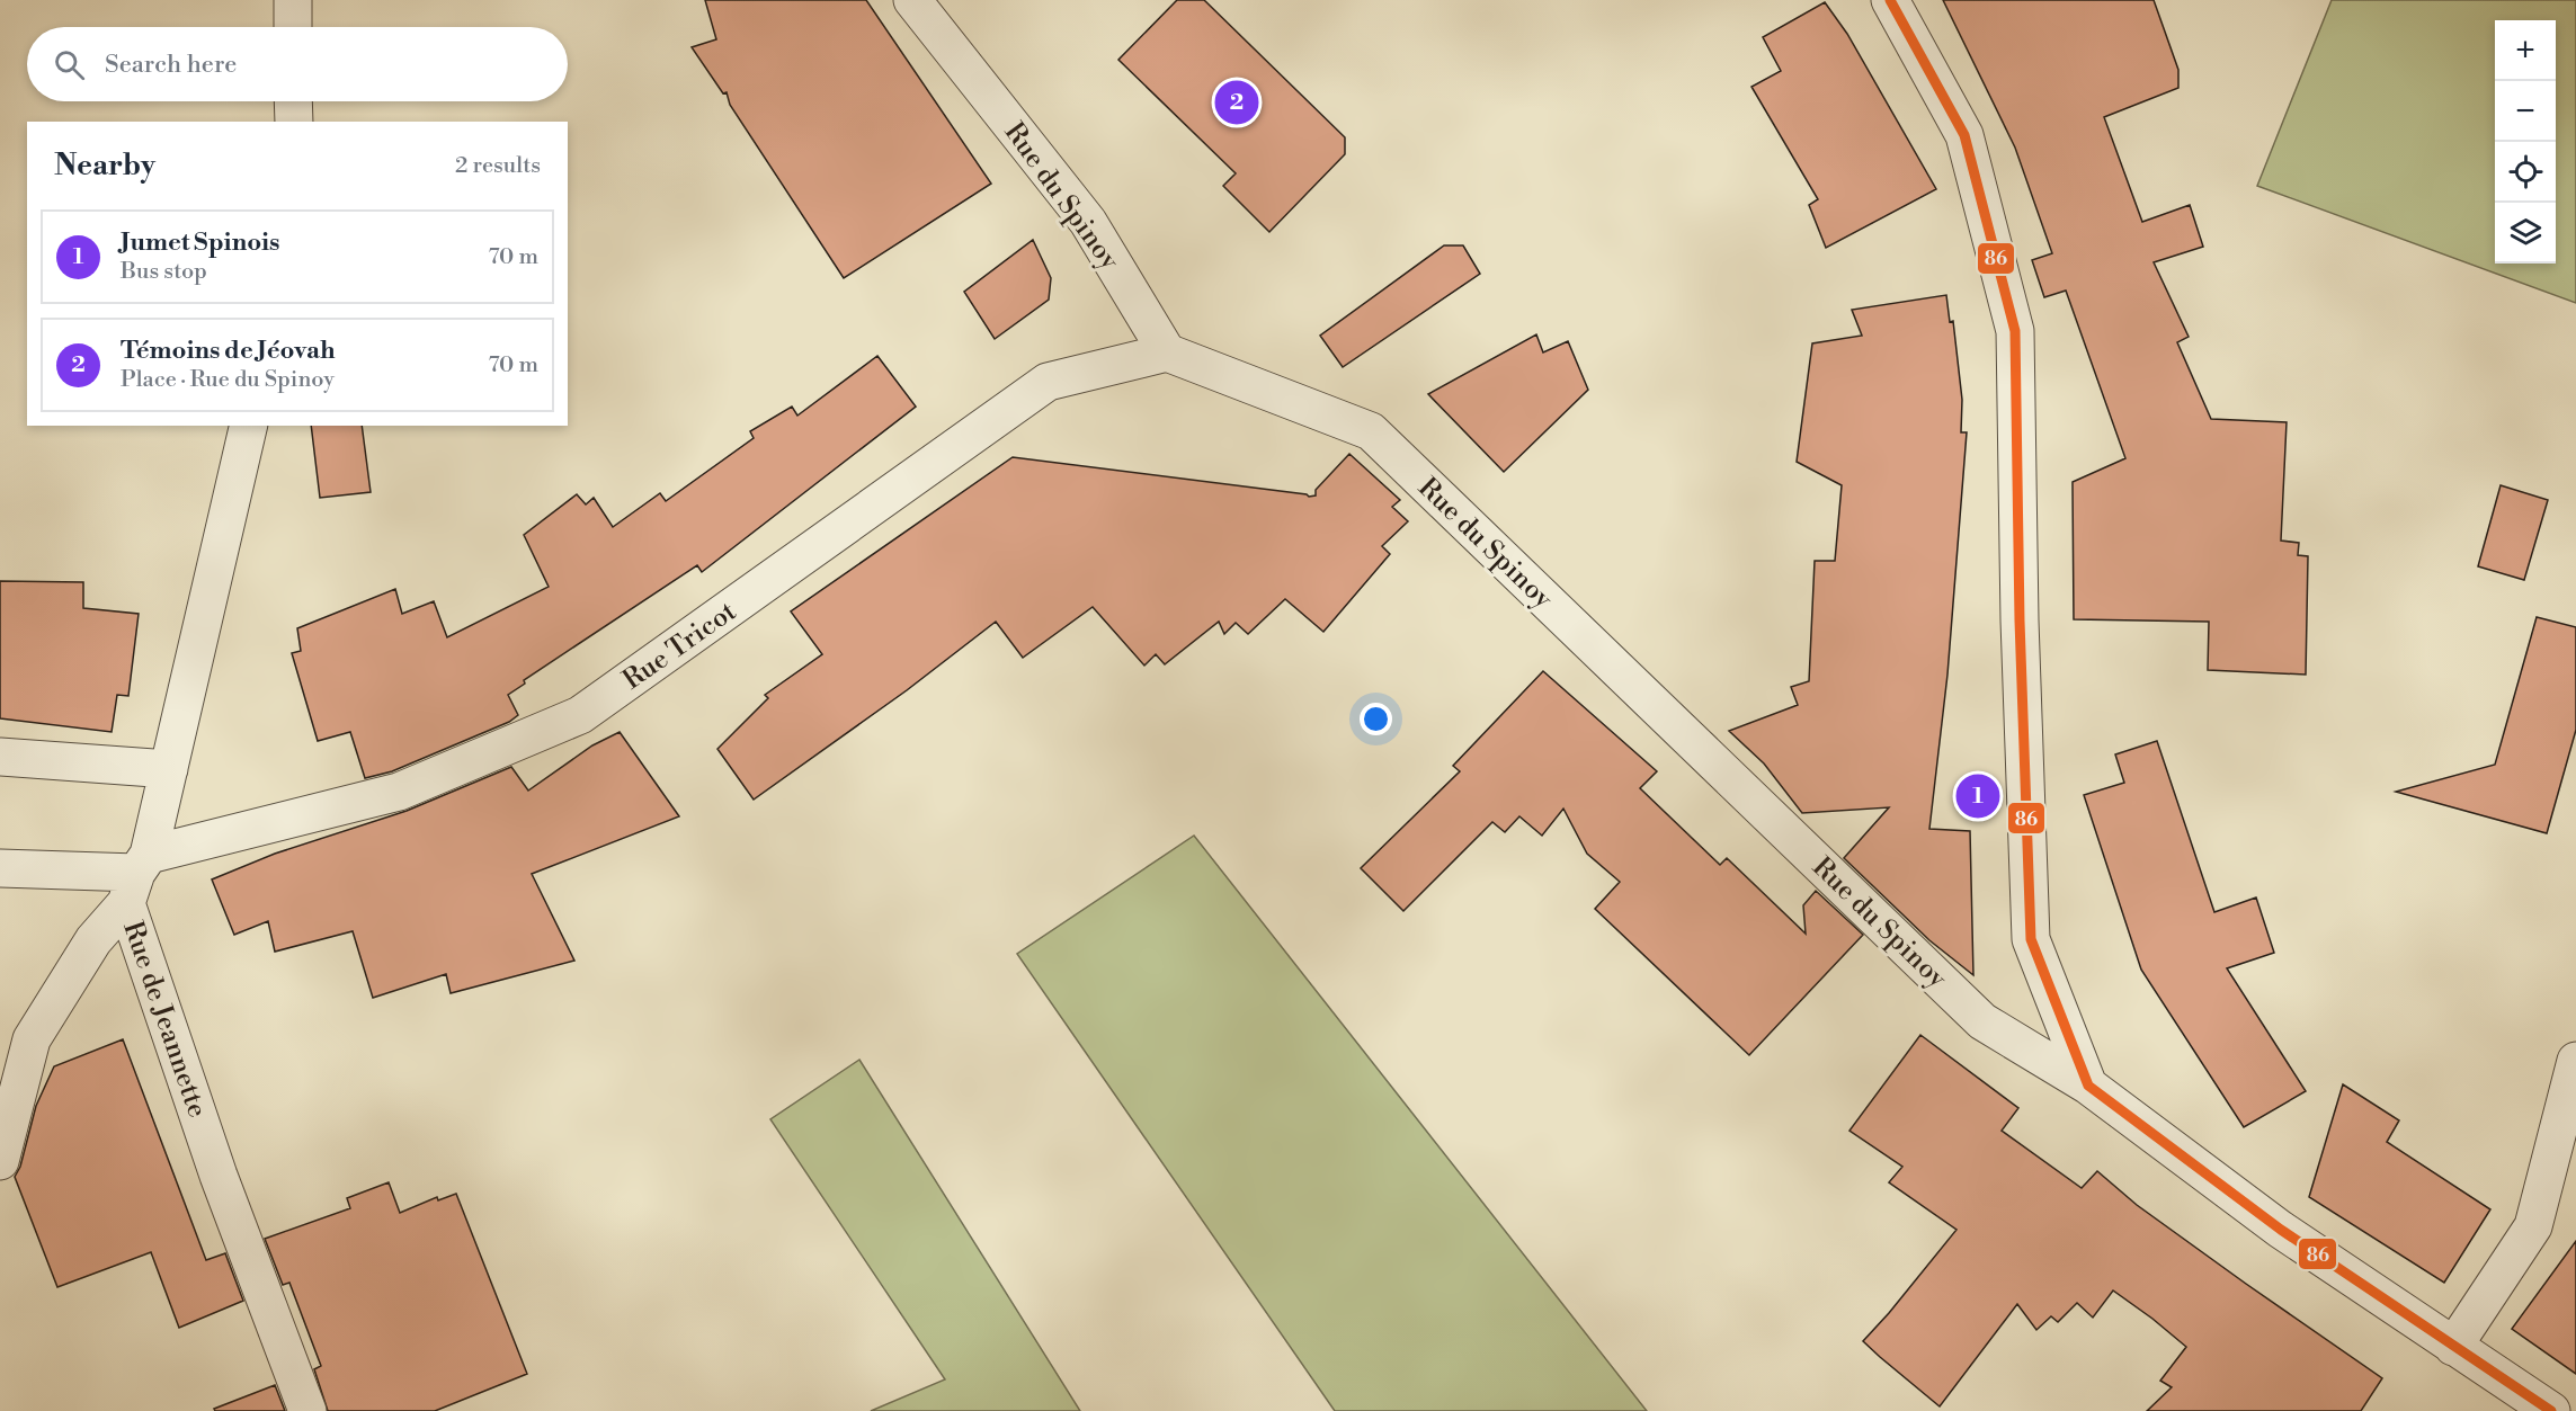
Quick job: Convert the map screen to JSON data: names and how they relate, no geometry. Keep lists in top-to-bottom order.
{
  "streets": {
    "street": ["Rue du Spinoy", "Rue Tricot", "Rue de Jeannette"]
  },
  "crossings": [
    ["Rue du Spinoy", "Rue Tricot"],
    ["Rue Tricot", "Rue de Jeannette"]
  ],
  "lines": ["transit line 86"],
  "page": {
    "map_buttons": ["+", "−"],
    "search": "Search here",
    "pins": ["2", "1"],
    "heading": ["Nearby", "2 results"],
    "list": [
      {
        "mark": "1",
        "name": "Jumet Spinois",
        "note": "Bus stop",
        "value": "70 m"
      },
      {
        "mark": "2",
        "name": "Témoins de Jéovah",
        "note": "Place · Rue du Spinoy",
        "value": "70 m"
      }
    ]
  }
}
